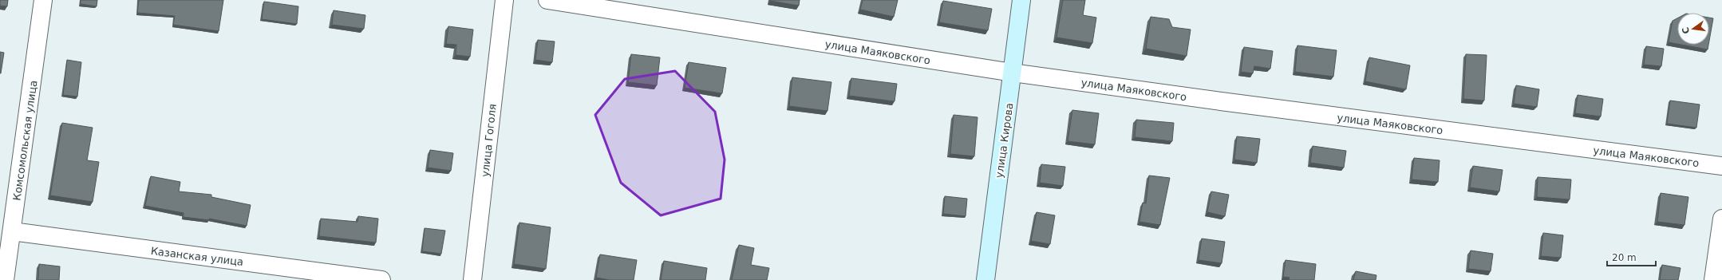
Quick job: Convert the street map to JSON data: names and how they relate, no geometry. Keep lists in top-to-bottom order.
{
  "streets": {
    "street": [
      "улица Маяковского",
      "Комсомольская улица",
      "улица Гоголя",
      "улица Кирова",
      "Казанская улица"
    ]
  },
  "crossings": [
    ["улица Маяковского", "улица Кирова"],
    ["Комсомольская улица", "Казанская улица"]
  ],
  "scale_bar": "20 m",
  "north": "left"
}
